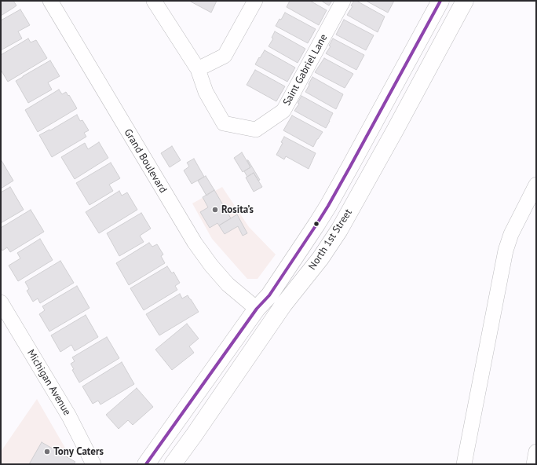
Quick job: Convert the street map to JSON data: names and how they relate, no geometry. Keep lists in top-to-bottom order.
{
  "streets": {
    "main road": ["North 1st Street"],
    "street": ["Saint Gabriel Lane", "Grand Boulevard", "Michigan Avenue"]
  },
  "crossings": [
    ["Grand Boulevard", "North 1st Street"]
  ],
  "places": ["Rosita’s", "Tony Caters"]
}
